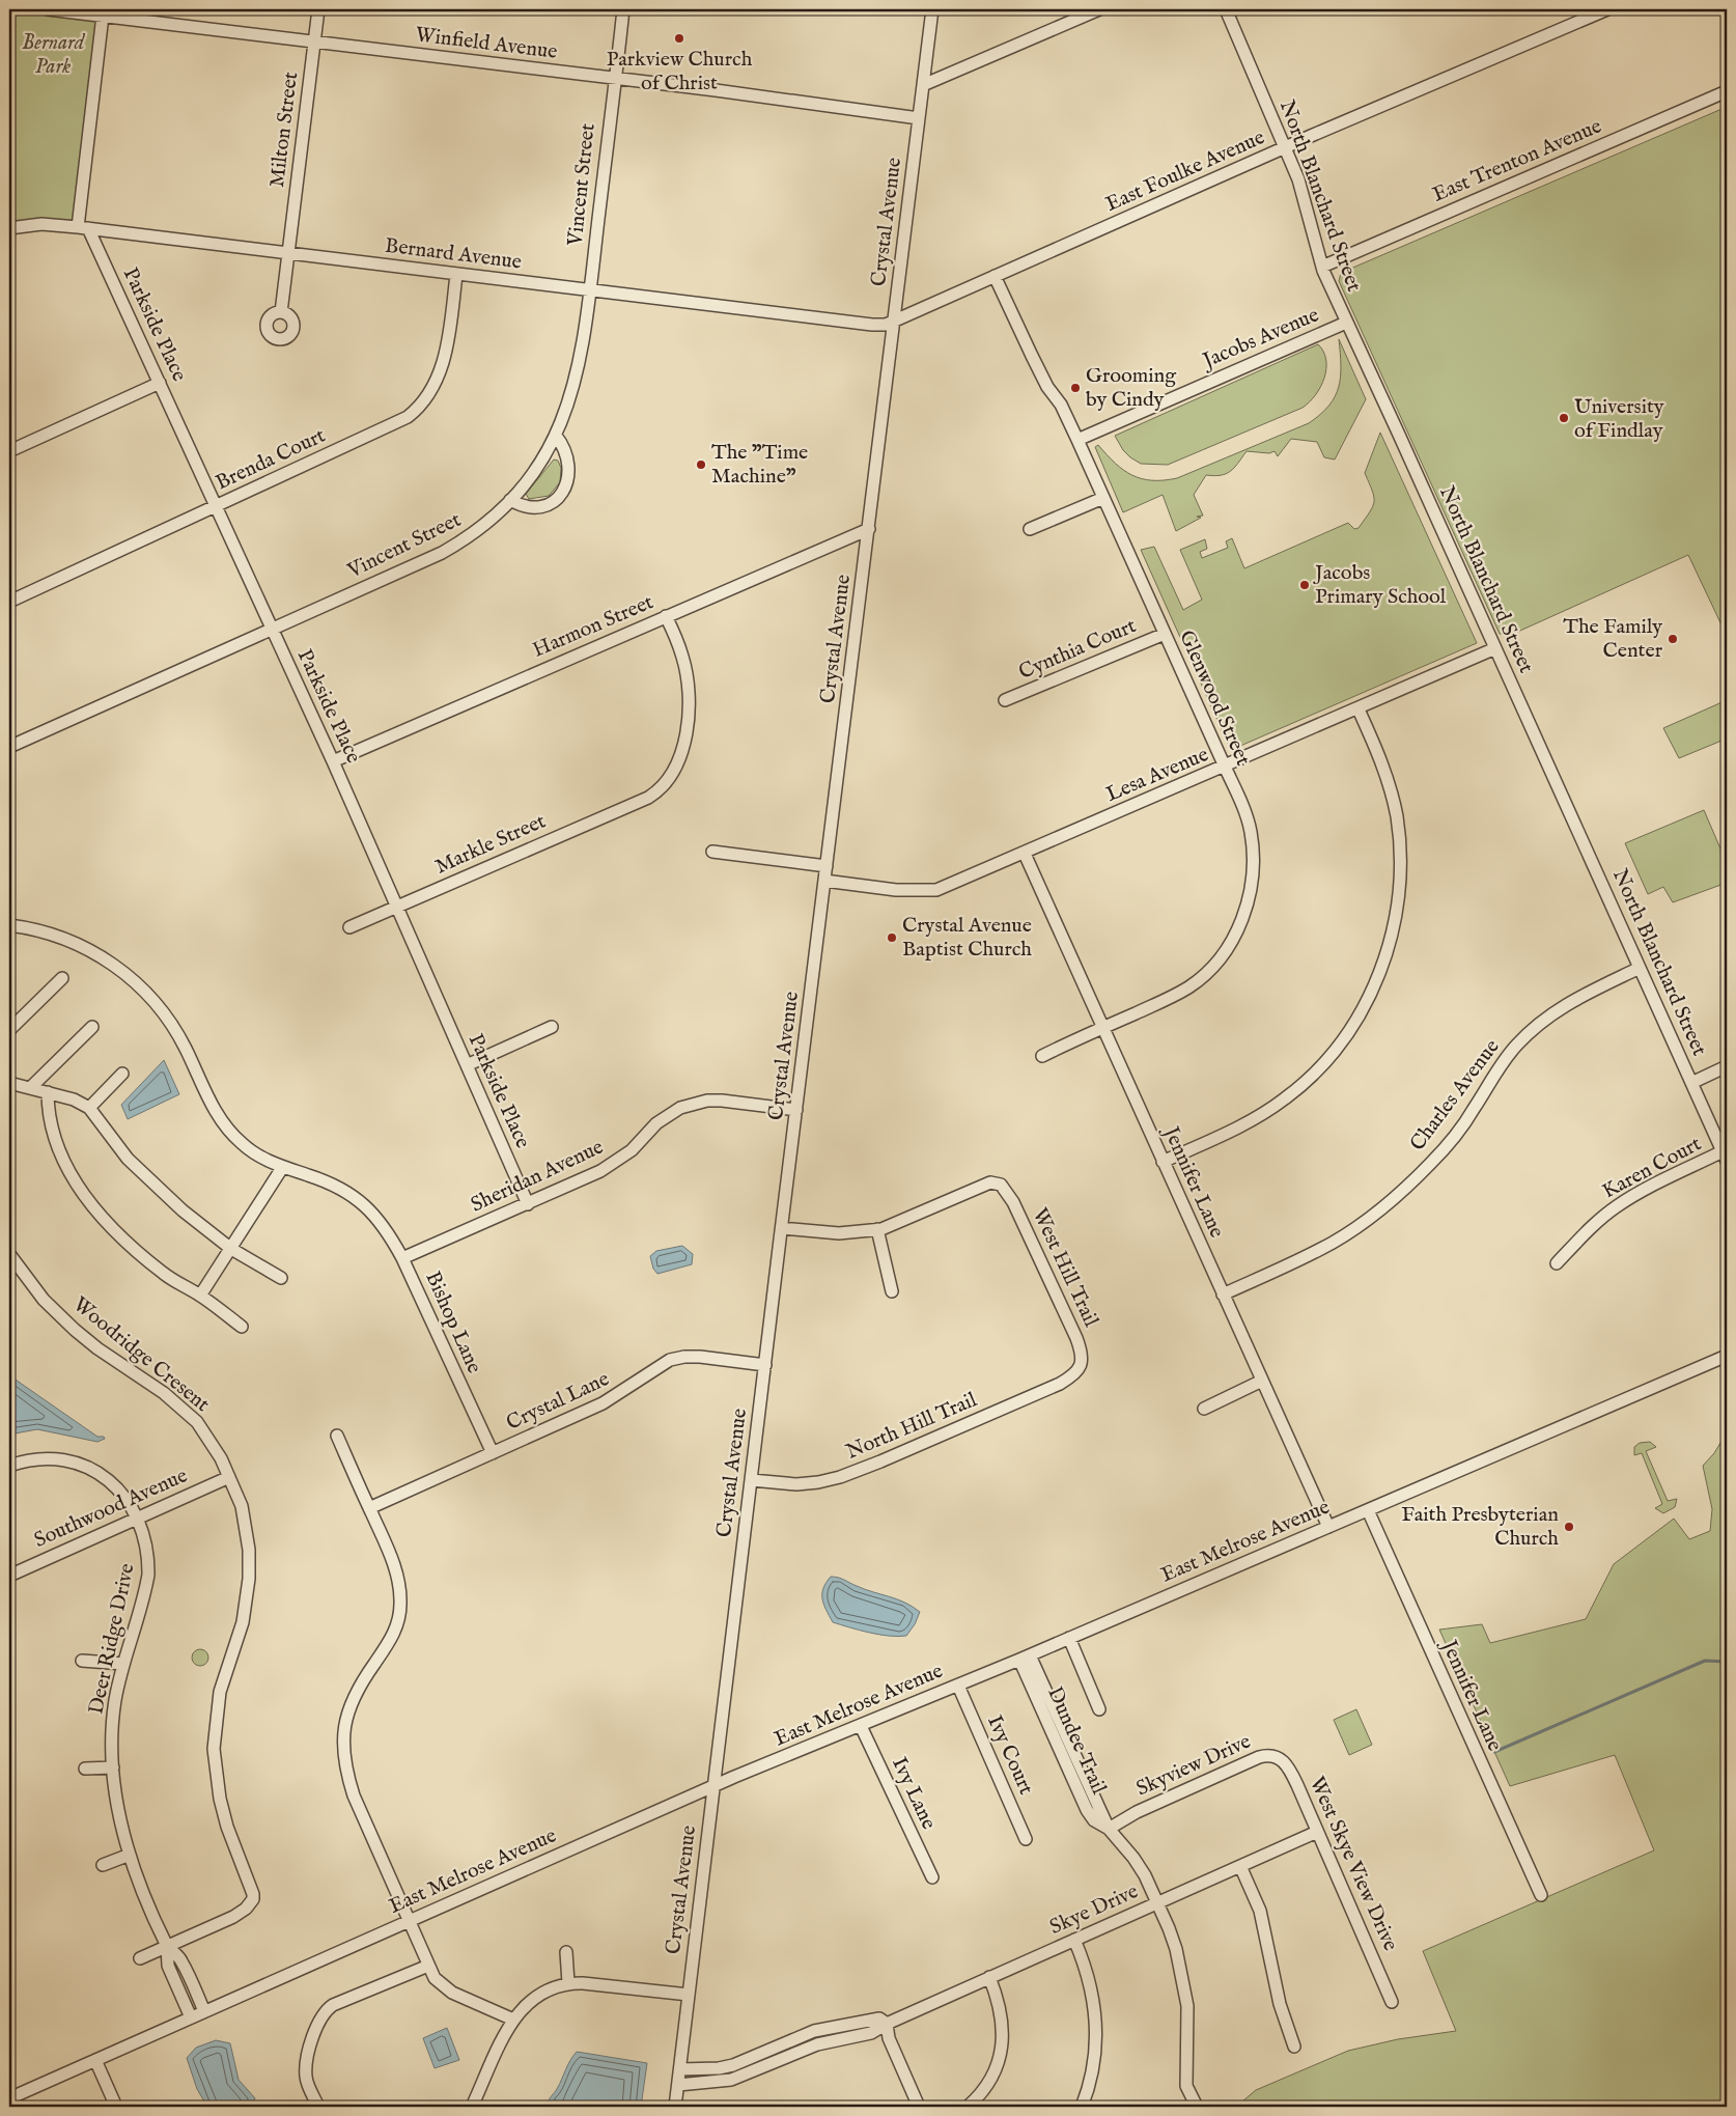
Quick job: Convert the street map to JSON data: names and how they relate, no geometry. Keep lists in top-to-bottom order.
{
  "streets": {
    "street": [
      "Winfield Avenue",
      "Milton Street",
      "East Trenton Avenue",
      "East Foulke Avenue",
      "Vincent Street",
      "North Blanchard Street",
      "Crystal Avenue",
      "Bernard Avenue",
      "Parkside Place",
      "Jacobs Avenue",
      "Brenda Court",
      "Harmon Street",
      "Cynthia Court",
      "Glenwood Street",
      "Lesa Avenue",
      "Markle Street",
      "Charles Avenue",
      "Karen Court",
      "Sheridan Avenue",
      "Jennifer Lane",
      "West Hill Trail",
      "Bishop Lane",
      "Woodridge Cresent",
      "Crystal Lane",
      "North Hill Trail",
      "Southwood Avenue",
      "East Melrose Avenue",
      "Deer Ridge Drive",
      "Dundee Trail",
      "Ivy Court",
      "Skyview Drive",
      "Ivy Lane",
      "West Skye View Drive",
      "Skye Drive"
    ]
  },
  "crossings": [
    ["Winfield Avenue", "Milton Street"],
    ["Winfield Avenue", "Vincent Street"],
    ["Winfield Avenue", "Crystal Avenue"],
    ["Milton Street", "Bernard Avenue"],
    ["East Trenton Avenue", "North Blanchard Street"],
    ["East Foulke Avenue", "North Blanchard Street"],
    ["East Foulke Avenue", "Crystal Avenue"],
    ["East Foulke Avenue", "Bernard Avenue"],
    ["East Foulke Avenue", "Glenwood Street"],
    ["Vincent Street", "Bernard Avenue"],
    ["Vincent Street", "Parkside Place"],
    ["North Blanchard Street", "Jacobs Avenue"],
    ["North Blanchard Street", "Lesa Avenue"],
    ["North Blanchard Street", "Charles Avenue"],
    ["North Blanchard Street", "Karen Court"],
    ["Crystal Avenue", "Bernard Avenue"],
    ["Crystal Avenue", "Harmon Street"],
    ["Crystal Avenue", "Lesa Avenue"],
    ["Crystal Avenue", "Sheridan Avenue"],
    ["Crystal Avenue", "Crystal Lane"],
    ["Crystal Avenue", "North Hill Trail"],
    ["Crystal Avenue", "East Melrose Avenue"],
    ["Crystal Avenue", "Skye Drive"],
    ["Bernard Avenue", "Parkside Place"],
    ["Bernard Avenue", "Brenda Court"],
    ["Parkside Place", "Brenda Court"],
    ["Parkside Place", "Harmon Street"],
    ["Parkside Place", "Markle Street"],
    ["Parkside Place", "Sheridan Avenue"],
    ["Jacobs Avenue", "Glenwood Street"],
    ["Harmon Street", "Markle Street"],
    ["Cynthia Court", "Glenwood Street"],
    ["Glenwood Street", "Lesa Avenue"],
    ["Glenwood Street", "Jennifer Lane"],
    ["Lesa Avenue", "Jennifer Lane"],
    ["Charles Avenue", "Jennifer Lane"],
    ["Sheridan Avenue", "Bishop Lane"],
    ["Jennifer Lane", "East Melrose Avenue"],
    ["West Hill Trail", "North Hill Trail"],
    ["Bishop Lane", "Crystal Lane"],
    ["Woodridge Cresent", "Southwood Avenue"],
    ["Woodridge Cresent", "Deer Ridge Drive"],
    ["Southwood Avenue", "Deer Ridge Drive"],
    ["East Melrose Avenue", "Deer Ridge Drive"],
    ["East Melrose Avenue", "Dundee Trail"],
    ["East Melrose Avenue", "Ivy Court"],
    ["East Melrose Avenue", "Ivy Lane"],
    ["Dundee Trail", "Skyview Drive"],
    ["Dundee Trail", "Skye Drive"],
    ["Skyview Drive", "West Skye View Drive"],
    ["West Skye View Drive", "Skye Drive"]
  ],
  "parks": ["Bernard Park"],
  "places": [
    "Parkview Church of Christ",
    "Grooming by Cindy",
    "University of Findlay",
    "The \"Time Machine\"",
    "Jacobs Primary School",
    "The Family Center",
    "Crystal Avenue Baptist Church",
    "Faith Presbyterian Church"
  ]
}
